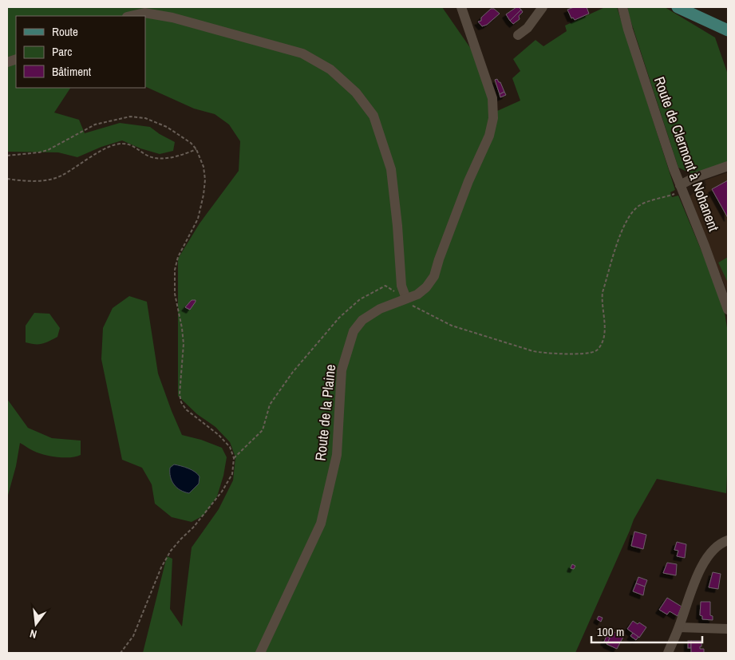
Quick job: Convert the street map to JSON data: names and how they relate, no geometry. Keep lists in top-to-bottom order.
{
  "streets": {
    "street": ["Route de Clermont à Nohanent", "Route de la Plaine"]
  },
  "legend": ["Route", "Parc", "Bâtiment"],
  "scale_bar": "100 m",
  "north": "bottom"
}
